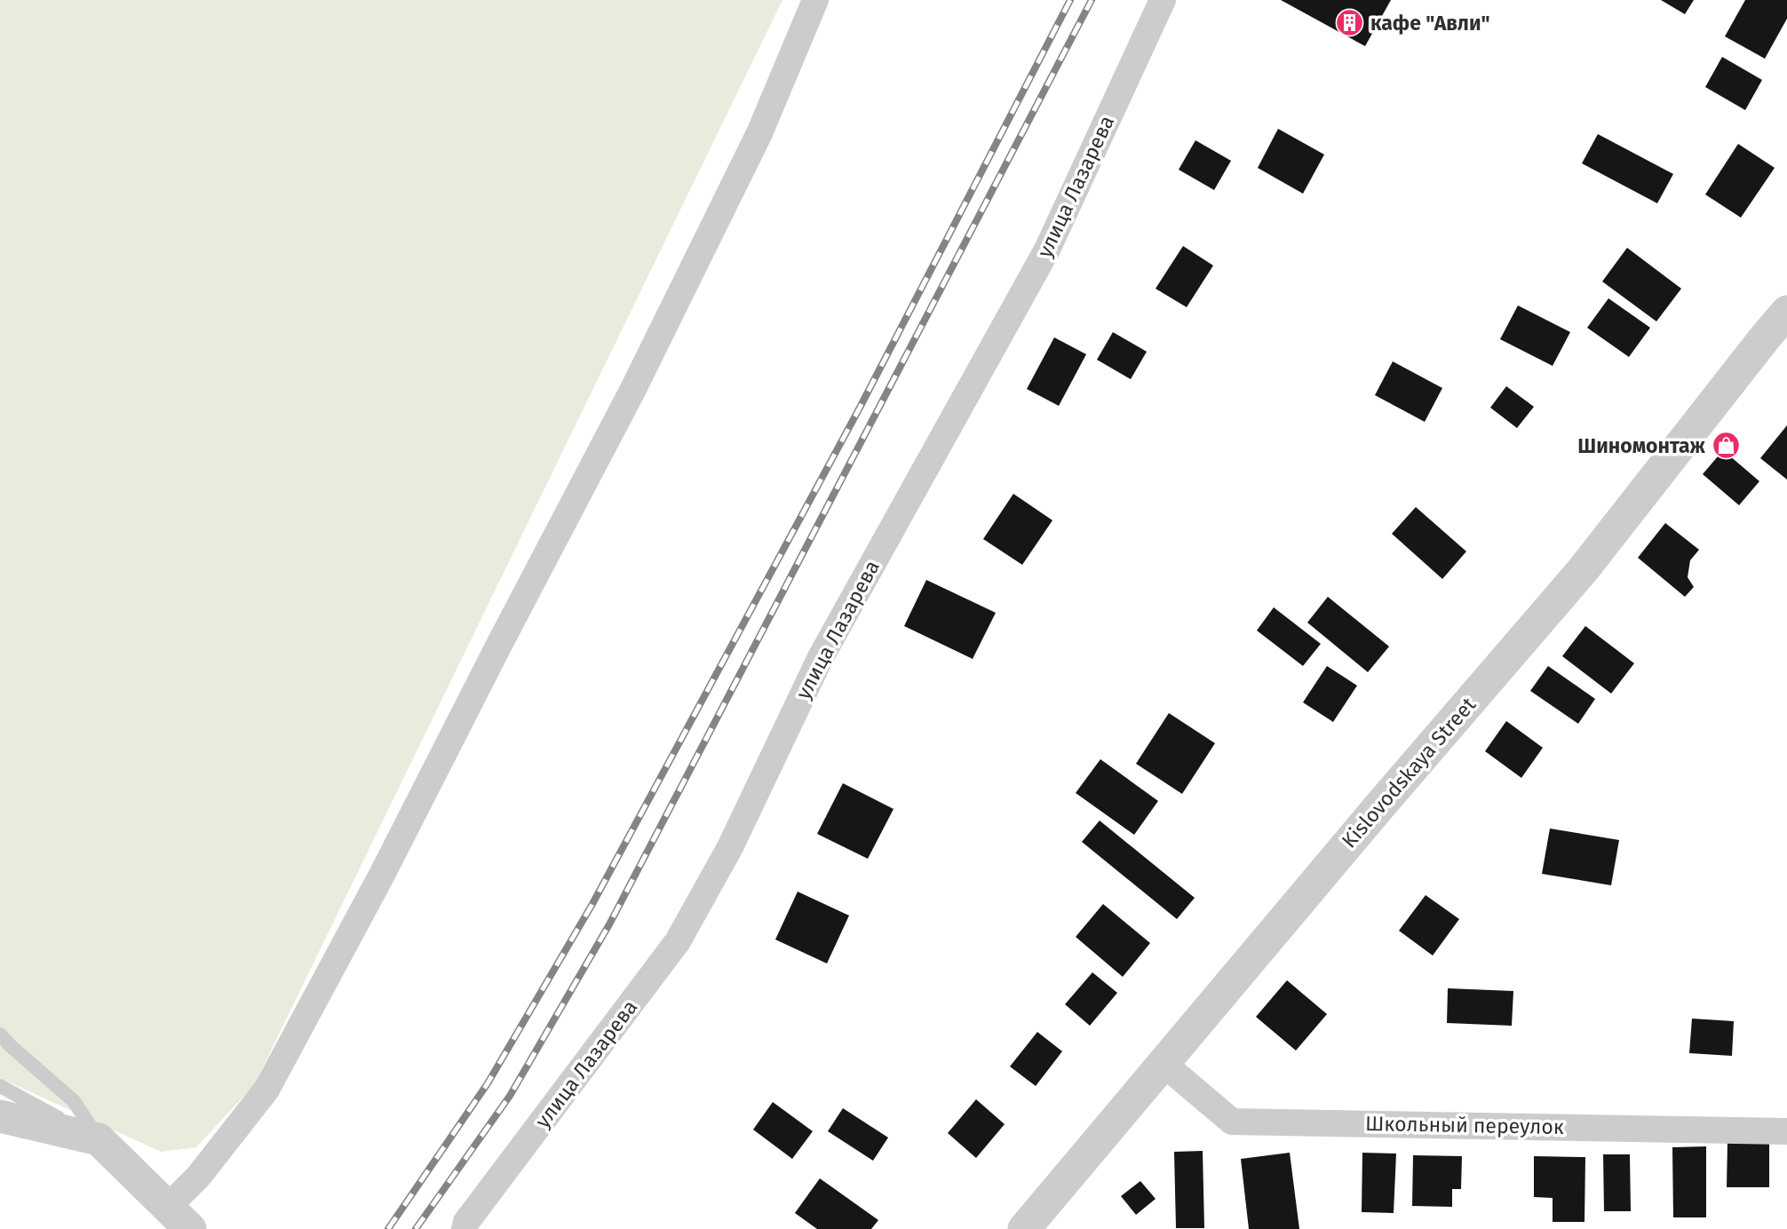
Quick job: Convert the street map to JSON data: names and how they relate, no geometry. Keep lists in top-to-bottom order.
{
  "streets": {
    "street": ["улица Лазарева", "Kislovodskaya Street", "Школьный переулок"]
  },
  "crossings": [
    ["Kislovodskaya Street", "Школьный переулок"]
  ],
  "places": {
    "building": ["кафе \"Авли\""],
    "shop": ["Шиномонтаж"]
  }
}
